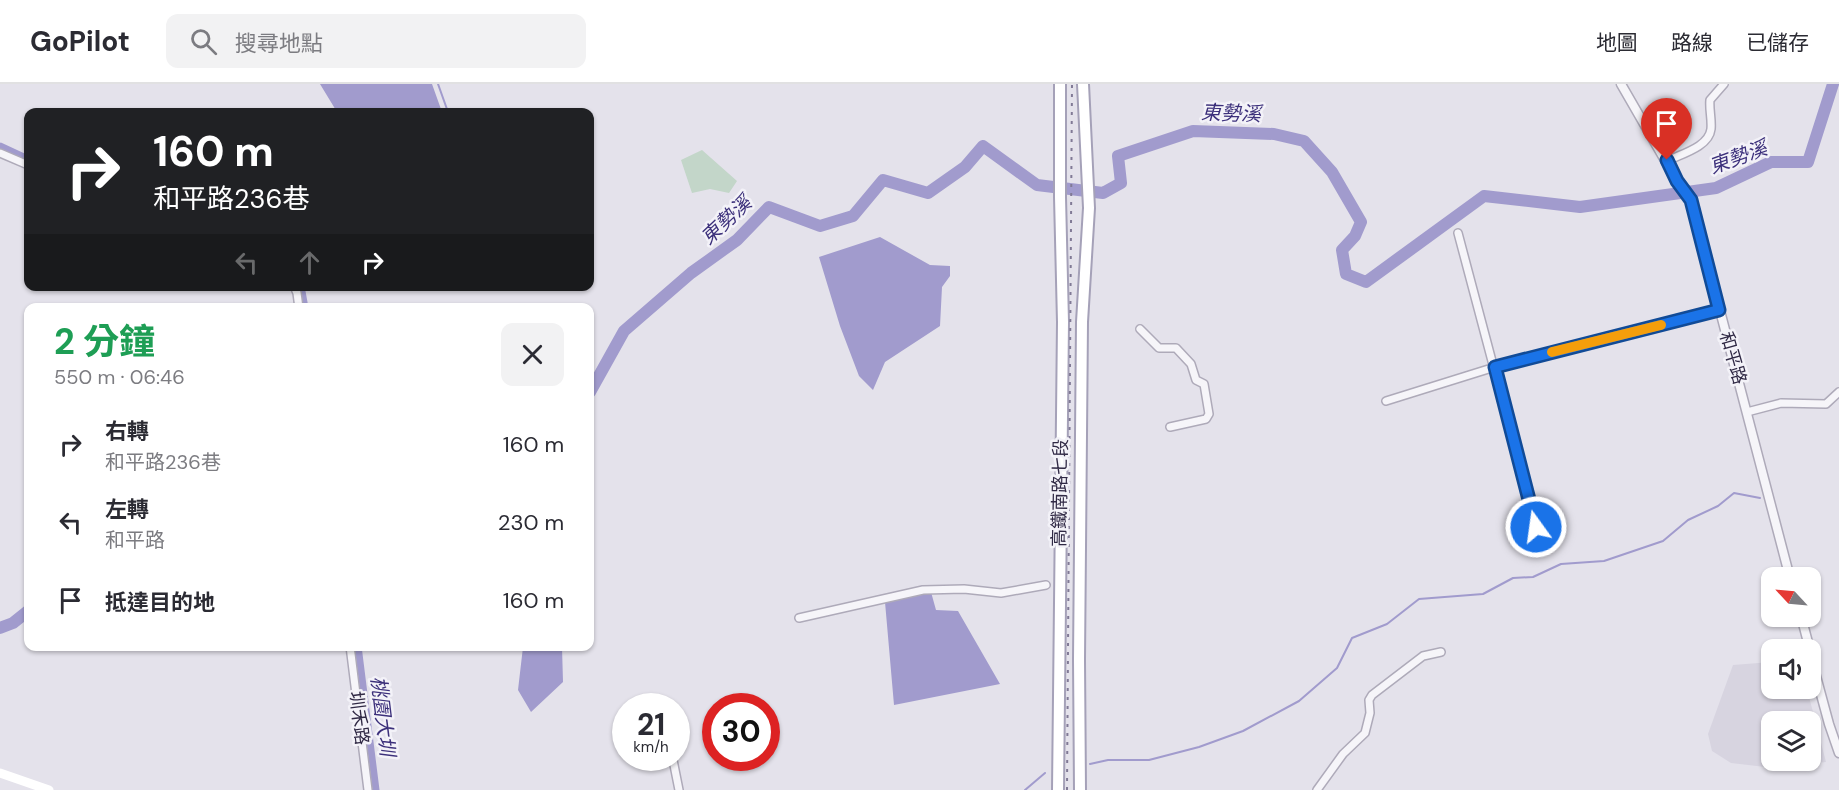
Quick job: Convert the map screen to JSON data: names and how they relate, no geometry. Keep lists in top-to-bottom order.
{
  "streets": {
    "main road": ["高鐵南路七段"],
    "street": ["和平路", "圳禾路"]
  },
  "water": ["東勢溪", "桃園大圳"],
  "north": "top left",
  "page": {
    "header": "GoPilot",
    "search": "搜尋地點",
    "nav": ["地圖", "路線", "已儲存"],
    "turn": ["160 m", "和平路236巷"],
    "heading": ["2 分鐘", "550 m · 06:46"],
    "list": [
      {
        "name": "右轉",
        "note": "和平路236巷",
        "value": "160 m"
      },
      {
        "name": "左轉",
        "note": "和平路",
        "value": "230 m"
      },
      {
        "name": "抵達目的地",
        "value": "160 m"
      }
    ],
    "speed": "21 km/h",
    "limit": "30"
  }
}
